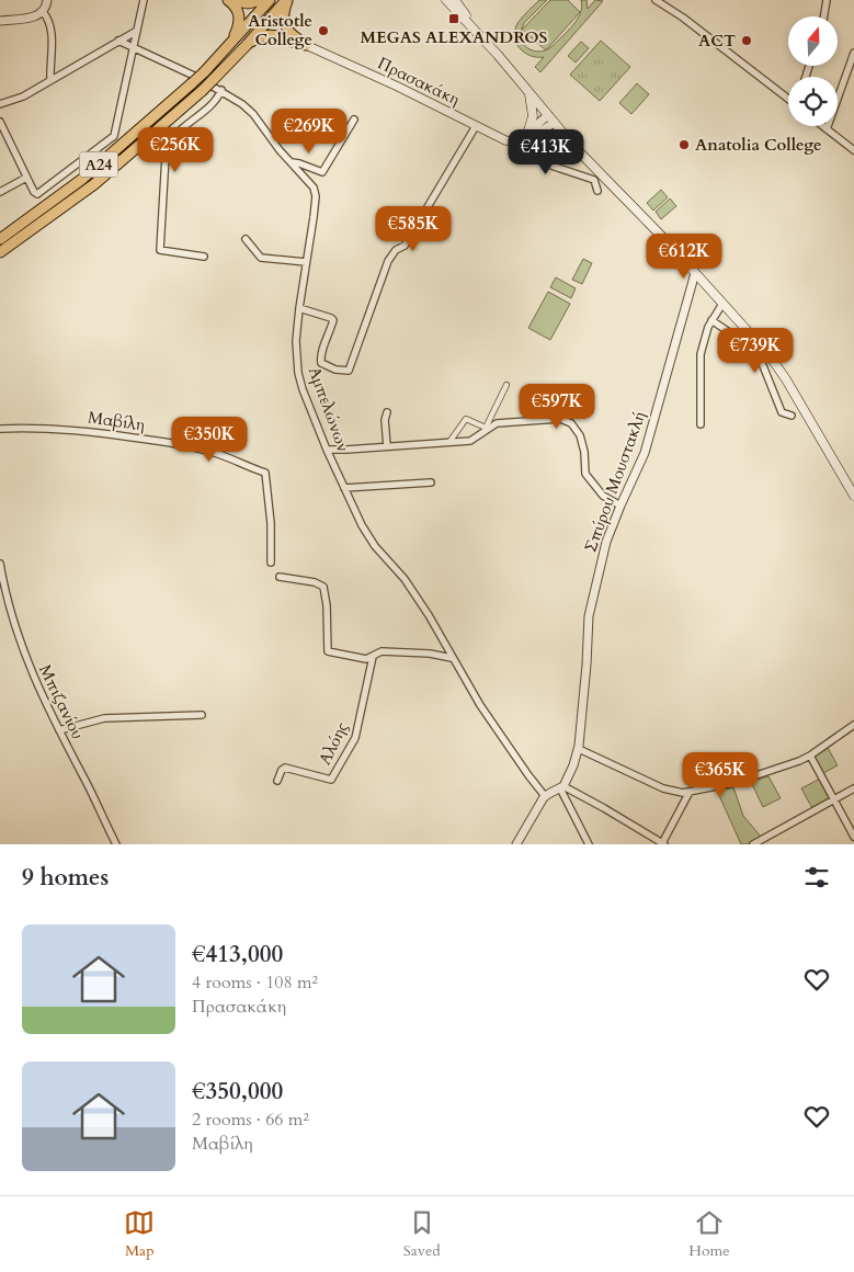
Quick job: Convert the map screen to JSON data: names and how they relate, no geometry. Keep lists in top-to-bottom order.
{
  "streets": {
    "highway": ["Α24"],
    "street": [
      "Πρασακάκη",
      "Αμπελώνων",
      "Μαβίλη",
      "Σπύρου Μουστακλή",
      "Μπιζανίου",
      "Αλόης"
    ]
  },
  "places": {
    "transit": ["MEGAS ALEXANDROS"],
    "other": ["Aristotle College", "ACT", "Anatolia College"]
  },
  "north": "top",
  "page": {
    "price": [
      "€269K",
      "€256K",
      "€413K",
      "€585K",
      "€612K",
      "€739K",
      "€597K",
      "€350K",
      "€365K"
    ],
    "heading": "9 homes",
    "list": [
      {
        "name": "€413,000",
        "note": "4 rooms · 108 m² · Πρασακάκη"
      },
      {
        "name": "€350,000",
        "note": "2 rooms · 66 m² · Μαβίλη"
      }
    ],
    "tabs": ["Map", "Saved", "Home"]
  }
}
